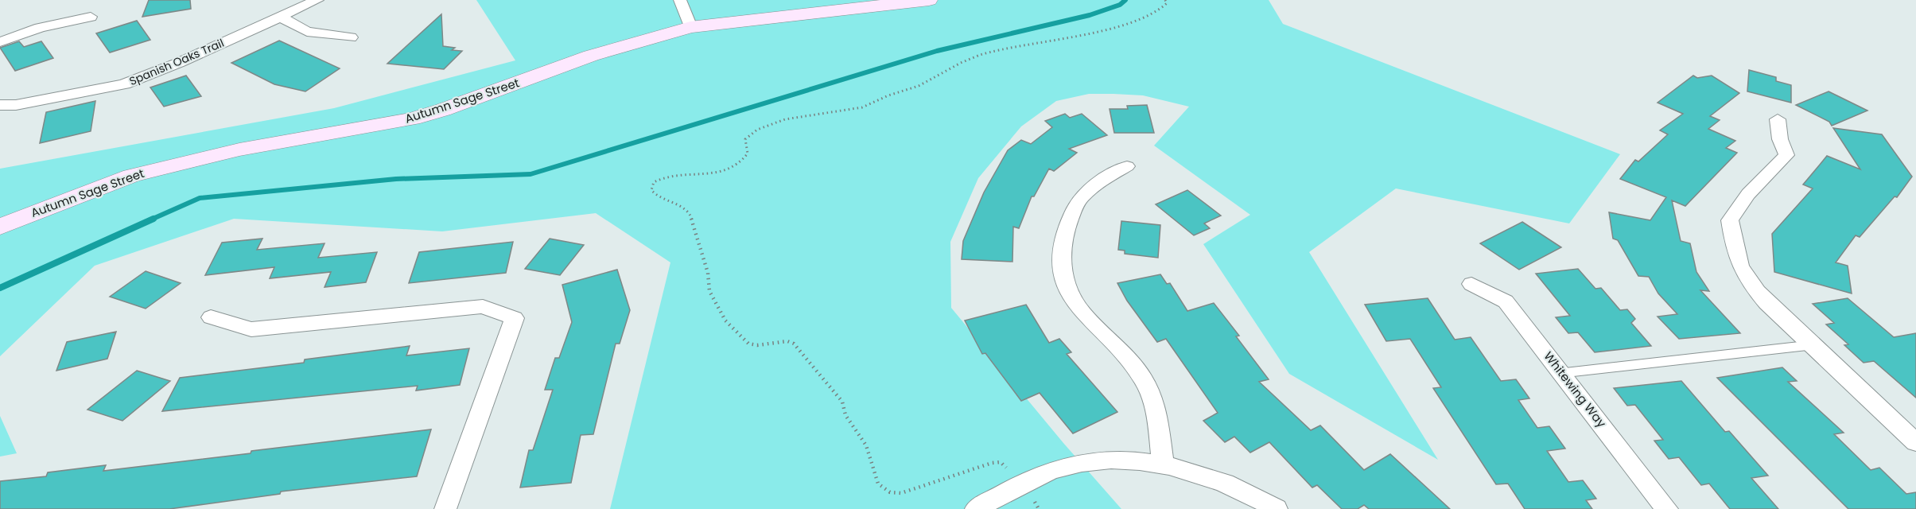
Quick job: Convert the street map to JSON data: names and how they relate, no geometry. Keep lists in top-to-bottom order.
{
  "streets": {
    "street": ["Spanish Oaks Trail", "Autumn Sage Street", "Whitewing Way"]
  }
}
